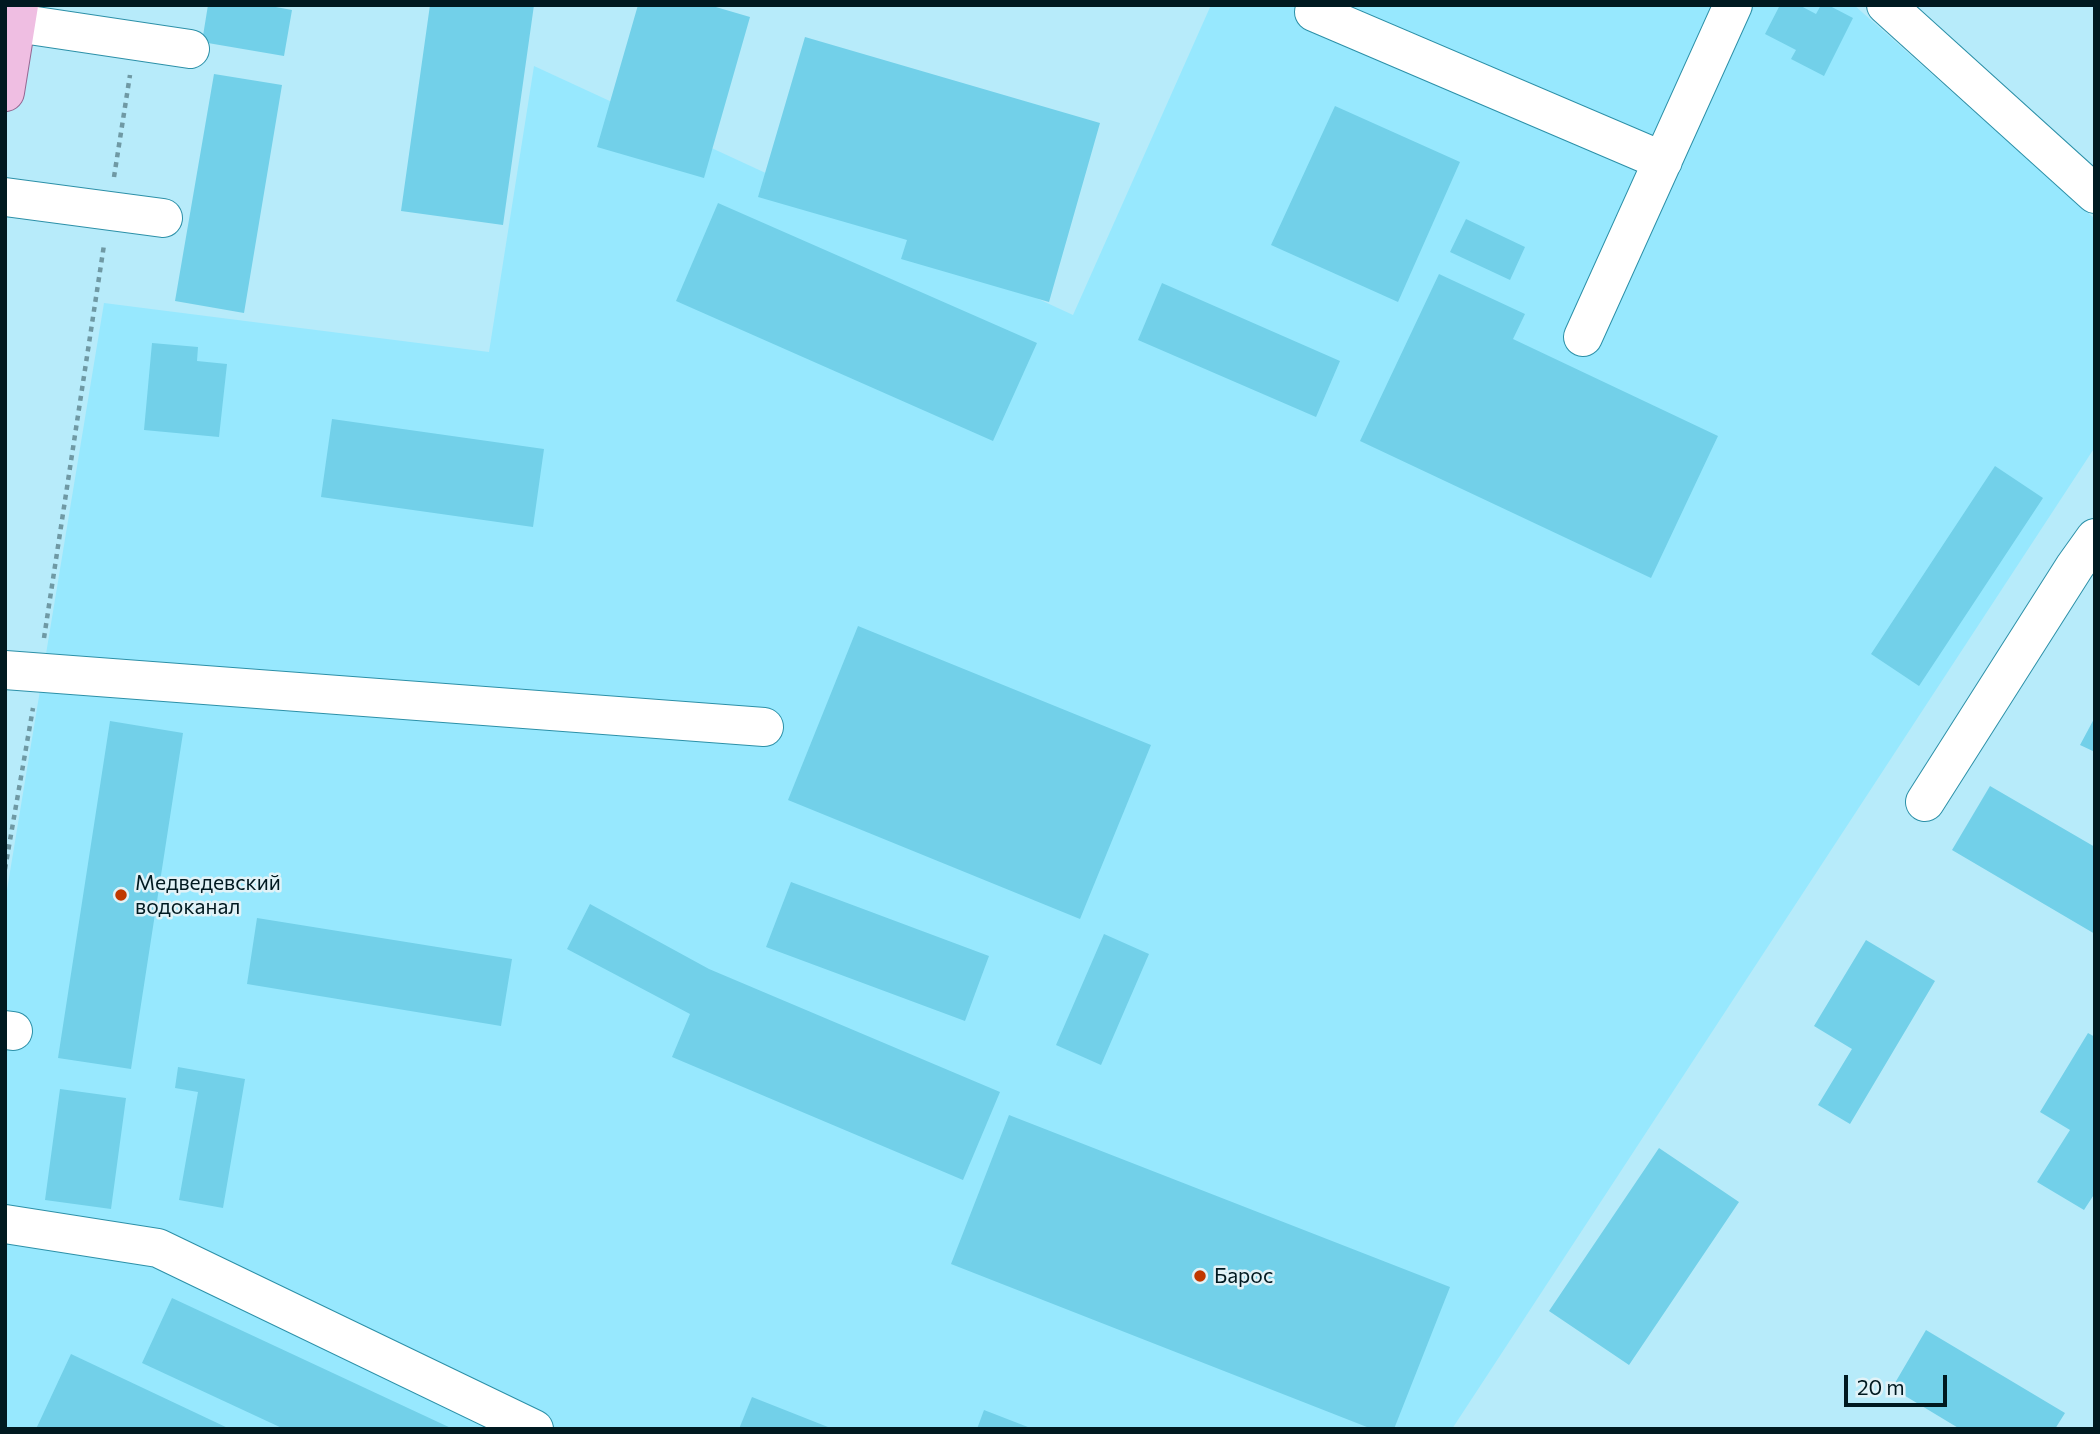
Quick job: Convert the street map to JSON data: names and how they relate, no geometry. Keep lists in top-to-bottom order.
{
  "places": ["Медведевский водоканал", "Барос"],
  "scale_bar": "20 m"
}
